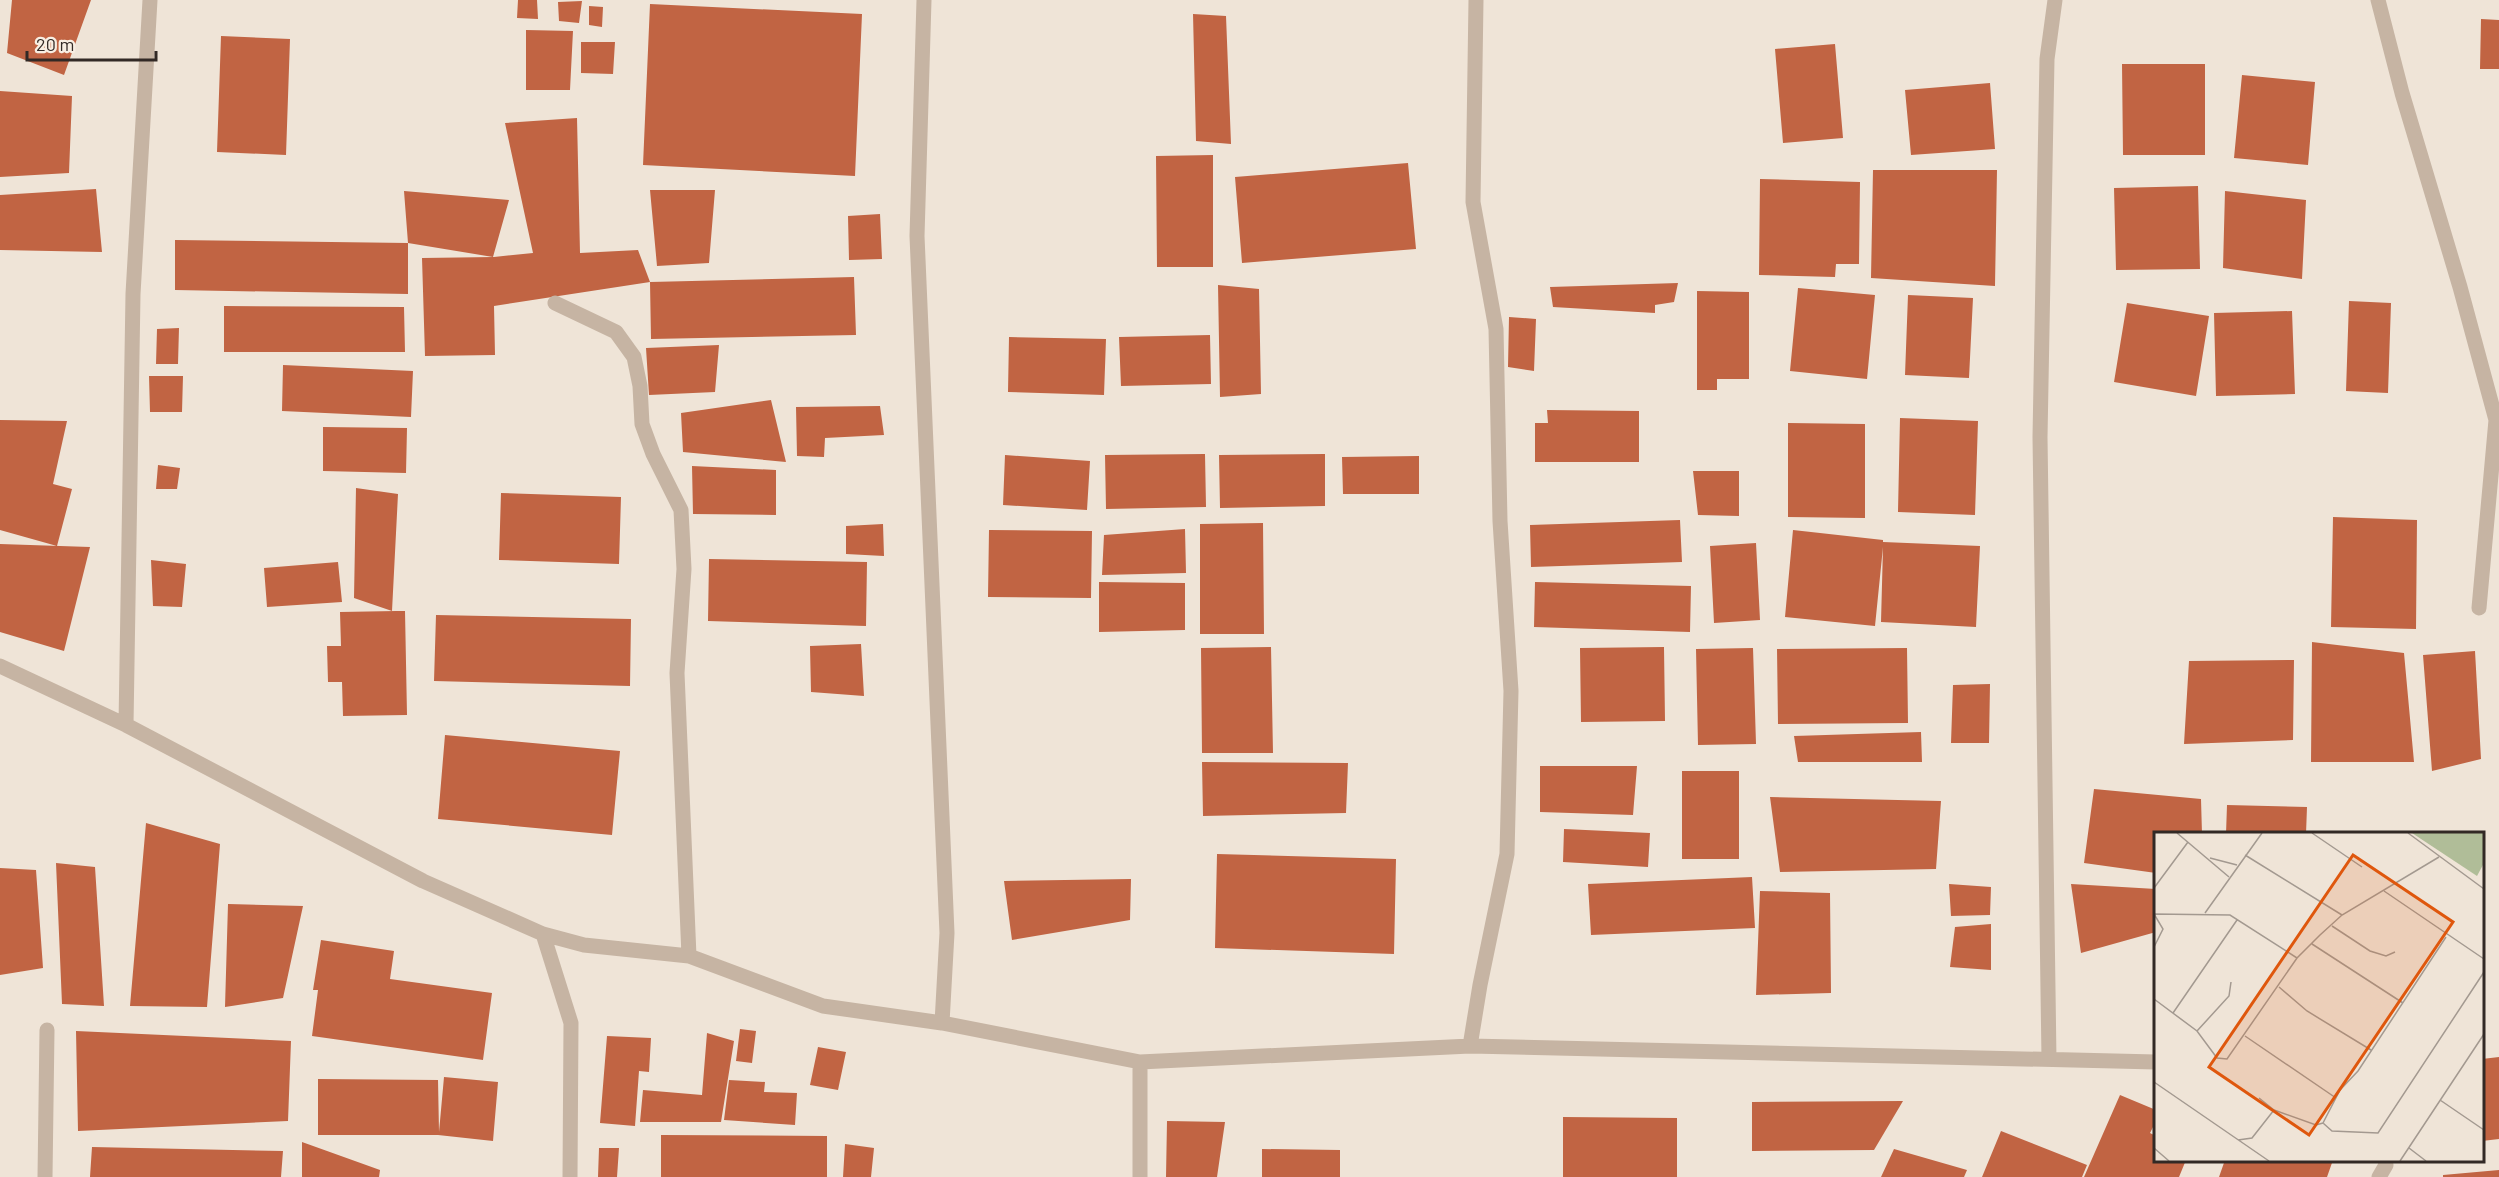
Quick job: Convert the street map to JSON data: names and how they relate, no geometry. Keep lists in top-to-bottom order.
{
  "scale_bar": "20 m"
}
